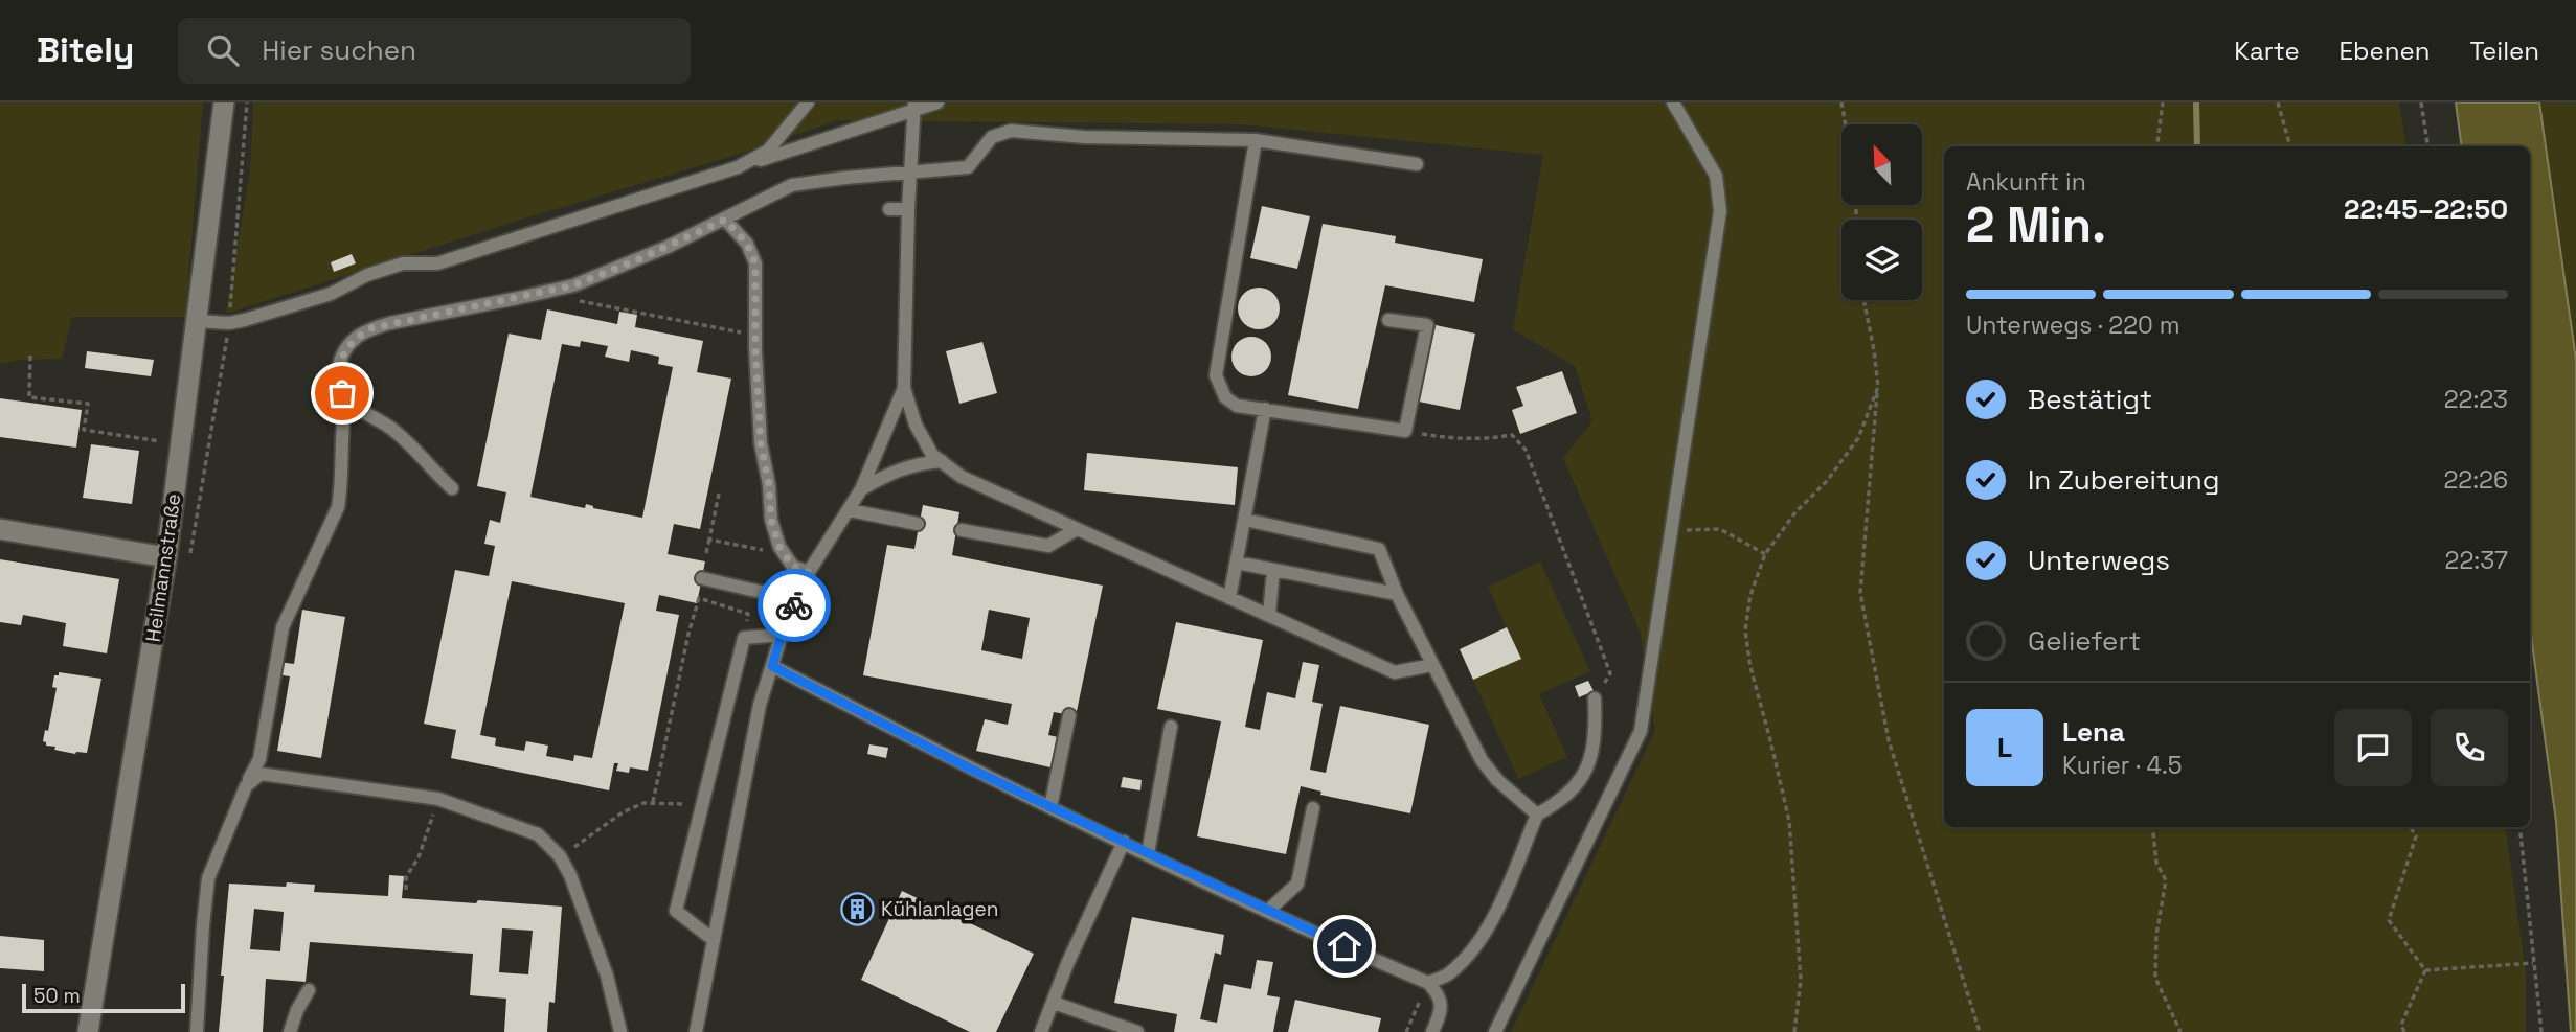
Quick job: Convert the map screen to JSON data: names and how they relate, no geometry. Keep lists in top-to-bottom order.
{
  "streets": {
    "street": ["Heilmannstraße"]
  },
  "places": {
    "building": ["Kühlanlagen"]
  },
  "scale_bar": "50 m",
  "north": "top left",
  "page": {
    "header": "Bitely",
    "search": "Hier suchen",
    "nav": ["Karte", "Ebenen", "Teilen"],
    "heading": ["2 Min.", "Ankunft in", "22:45–22:50"],
    "panel": ["Lena", "Kurier · 4.5"],
    "bar": "Unterwegs · 220 m",
    "list": [
      ["Bestätigt", "22:23"],
      ["In Zubereitung", "22:26"],
      ["Unterwegs", "22:37"],
      "Geliefert"
    ],
    "round": "L",
    "scale": "50 m"
  }
}
